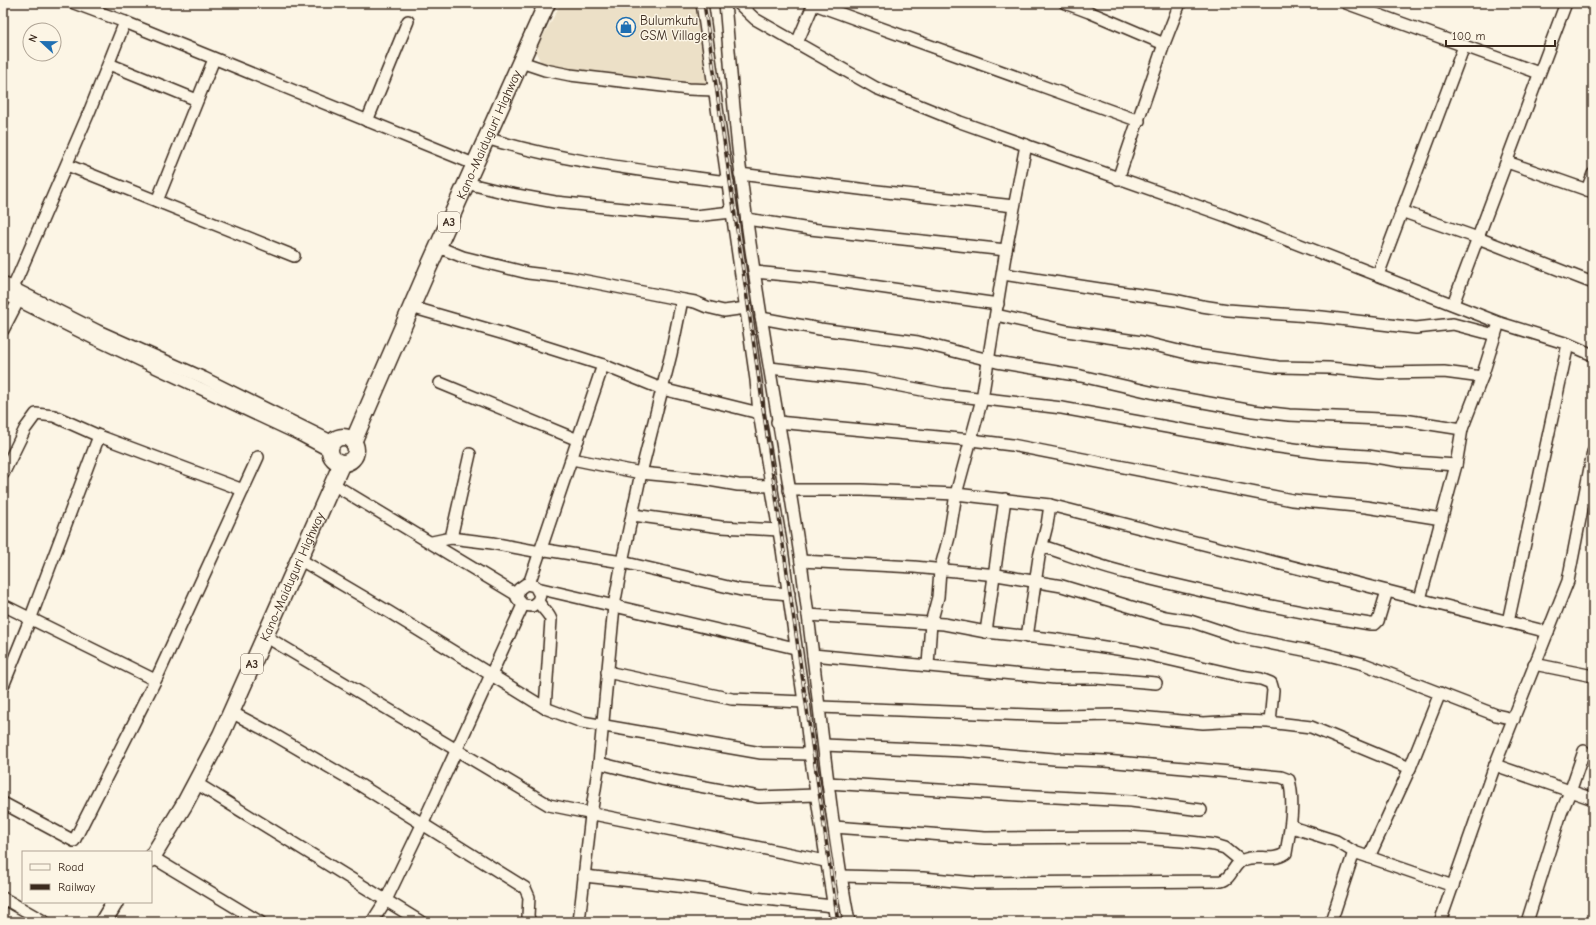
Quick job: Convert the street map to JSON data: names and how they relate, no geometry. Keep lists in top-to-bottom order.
{
  "streets": {
    "highway": ["Kano-Maiduguri Highway", "A3"]
  },
  "places": {
    "shop": ["Bulumkutu GSM Village"]
  },
  "legend": ["Road", "Railway"],
  "scale_bar": "100 m",
  "north": "left"
}
